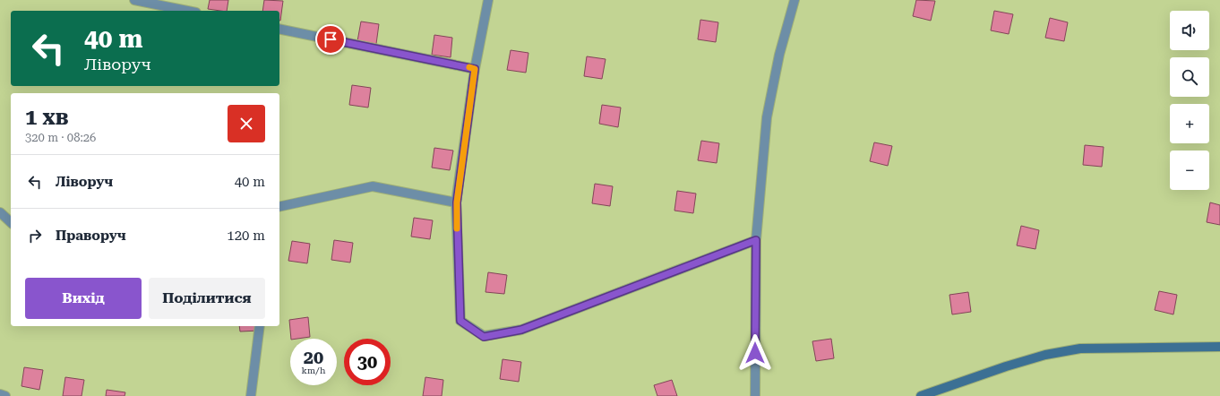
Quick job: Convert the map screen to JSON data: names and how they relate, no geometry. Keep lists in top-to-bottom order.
{
  "page": {
    "map_buttons": ["+", "−"],
    "turn": ["40 m", "Ліворуч"],
    "heading": ["1 хв", "320 m · 08:26"],
    "list": [
      {
        "name": "Ліворуч",
        "value": "40 m"
      },
      {
        "name": "Праворуч",
        "value": "120 m"
      }
    ],
    "buttons": ["Вихід", "Поділитися"],
    "speed": "20 km/h",
    "limit": "30"
  }
}
